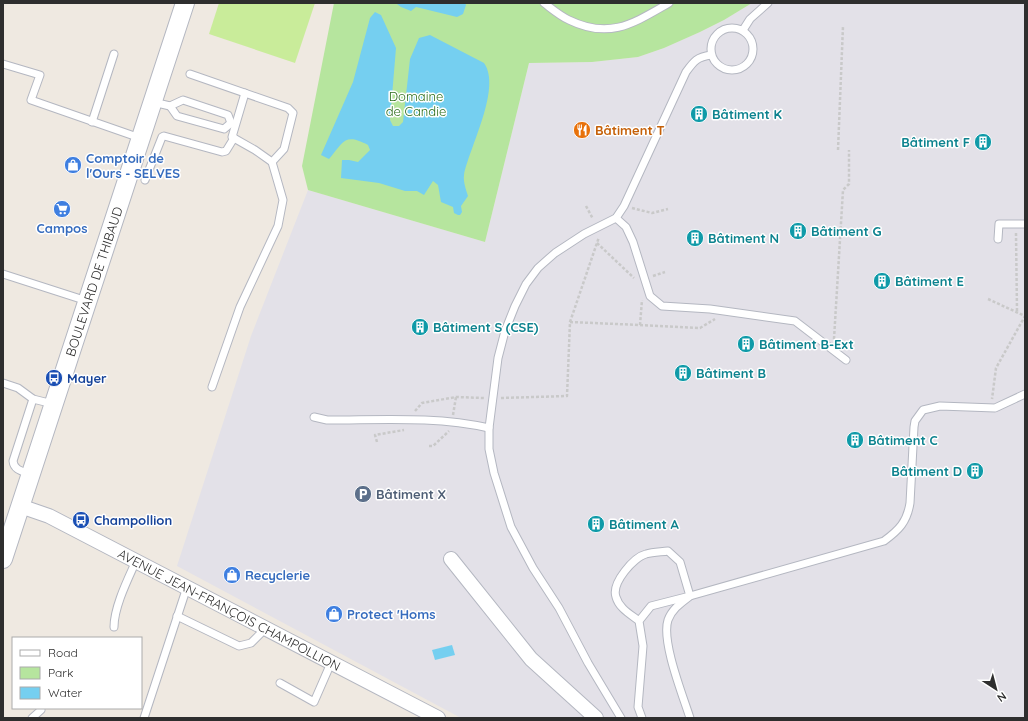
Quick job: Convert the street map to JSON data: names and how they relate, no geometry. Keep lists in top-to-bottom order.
{
  "streets": {
    "street": ["BOULEVARD DE THIBAUD", "AVENUE JEAN-FRANÇOIS CHAMPOLLION"]
  },
  "crossings": [
    ["BOULEVARD DE THIBAUD", "AVENUE JEAN-FRANÇOIS CHAMPOLLION"]
  ],
  "parks": ["Domaine de Candie"],
  "places": {
    "building": [
      "Bâtiment K",
      "Bâtiment F",
      "Bâtiment G",
      "Bâtiment N",
      "Bâtiment E",
      "Bâtiment S (CSE)",
      "Bâtiment B-Ext",
      "Bâtiment B",
      "Bâtiment C",
      "Bâtiment D",
      "Bâtiment A"
    ],
    "restaurant": ["Bâtiment T"],
    "shop": ["Comptoir de l'Ours - SELVES", "Recyclerie", "Protect 'Homs"],
    "supermarket": ["Campos"],
    "bus stop": ["Mayer", "Champollion"],
    "parking": ["Bâtiment X"]
  },
  "legend": ["Road", "Park", "Water"],
  "north": "bottom right"
}
